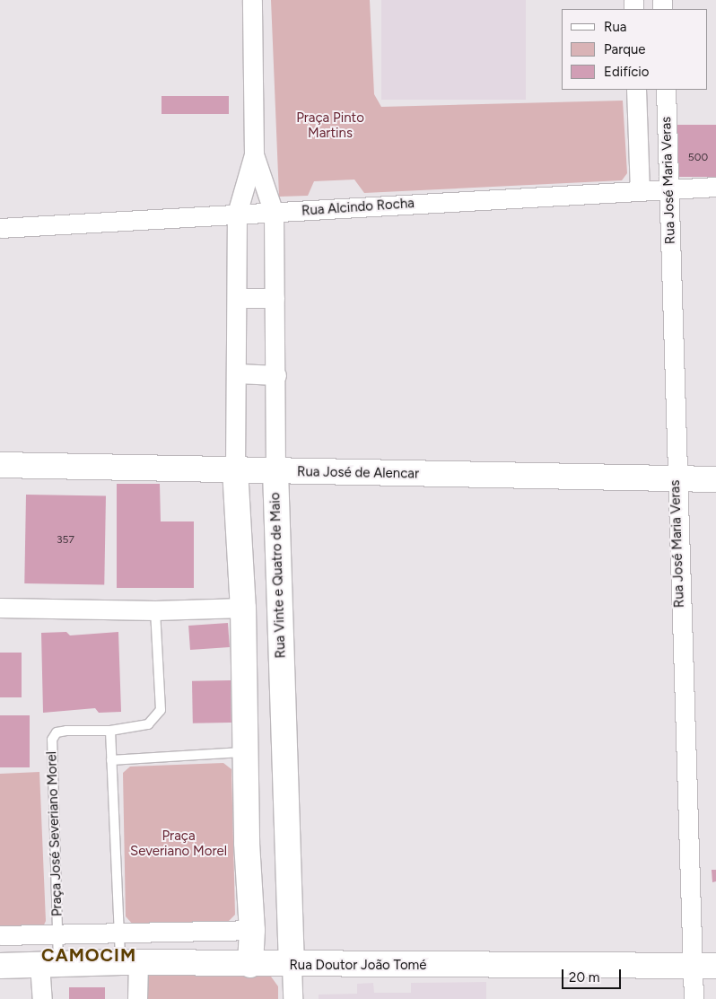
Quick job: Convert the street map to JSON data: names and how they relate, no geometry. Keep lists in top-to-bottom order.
{
  "streets": {
    "street": [
      "Rua José Maria Veras",
      "Rua Alcindo Rocha",
      "Rua José de Alencar",
      "Rua Vinte e Quatro de Maio",
      "Rua Doutor João Tomé"
    ],
    "lane": ["Praça José Severiano Morel"]
  },
  "crossings": [
    ["Rua José Maria Veras", "Rua Alcindo Rocha"],
    ["Rua José Maria Veras", "Rua José de Alencar"],
    ["Rua José Maria Veras", "Rua Doutor João Tomé"],
    ["Rua Alcindo Rocha", "Rua Vinte e Quatro de Maio"],
    ["Rua José de Alencar", "Rua Vinte e Quatro de Maio"],
    ["Rua Vinte e Quatro de Maio", "Rua Doutor João Tomé"],
    ["Praça José Severiano Morel", "Rua Doutor João Tomé"]
  ],
  "districts": ["CAMOCIM"],
  "parks": ["Praça Pinto Martins", "Praça Severiano Morel"],
  "house_numbers": ["500", "357"],
  "legend": ["Rua", "Parque", "Edifício"],
  "scale_bar": "20 m"
}
